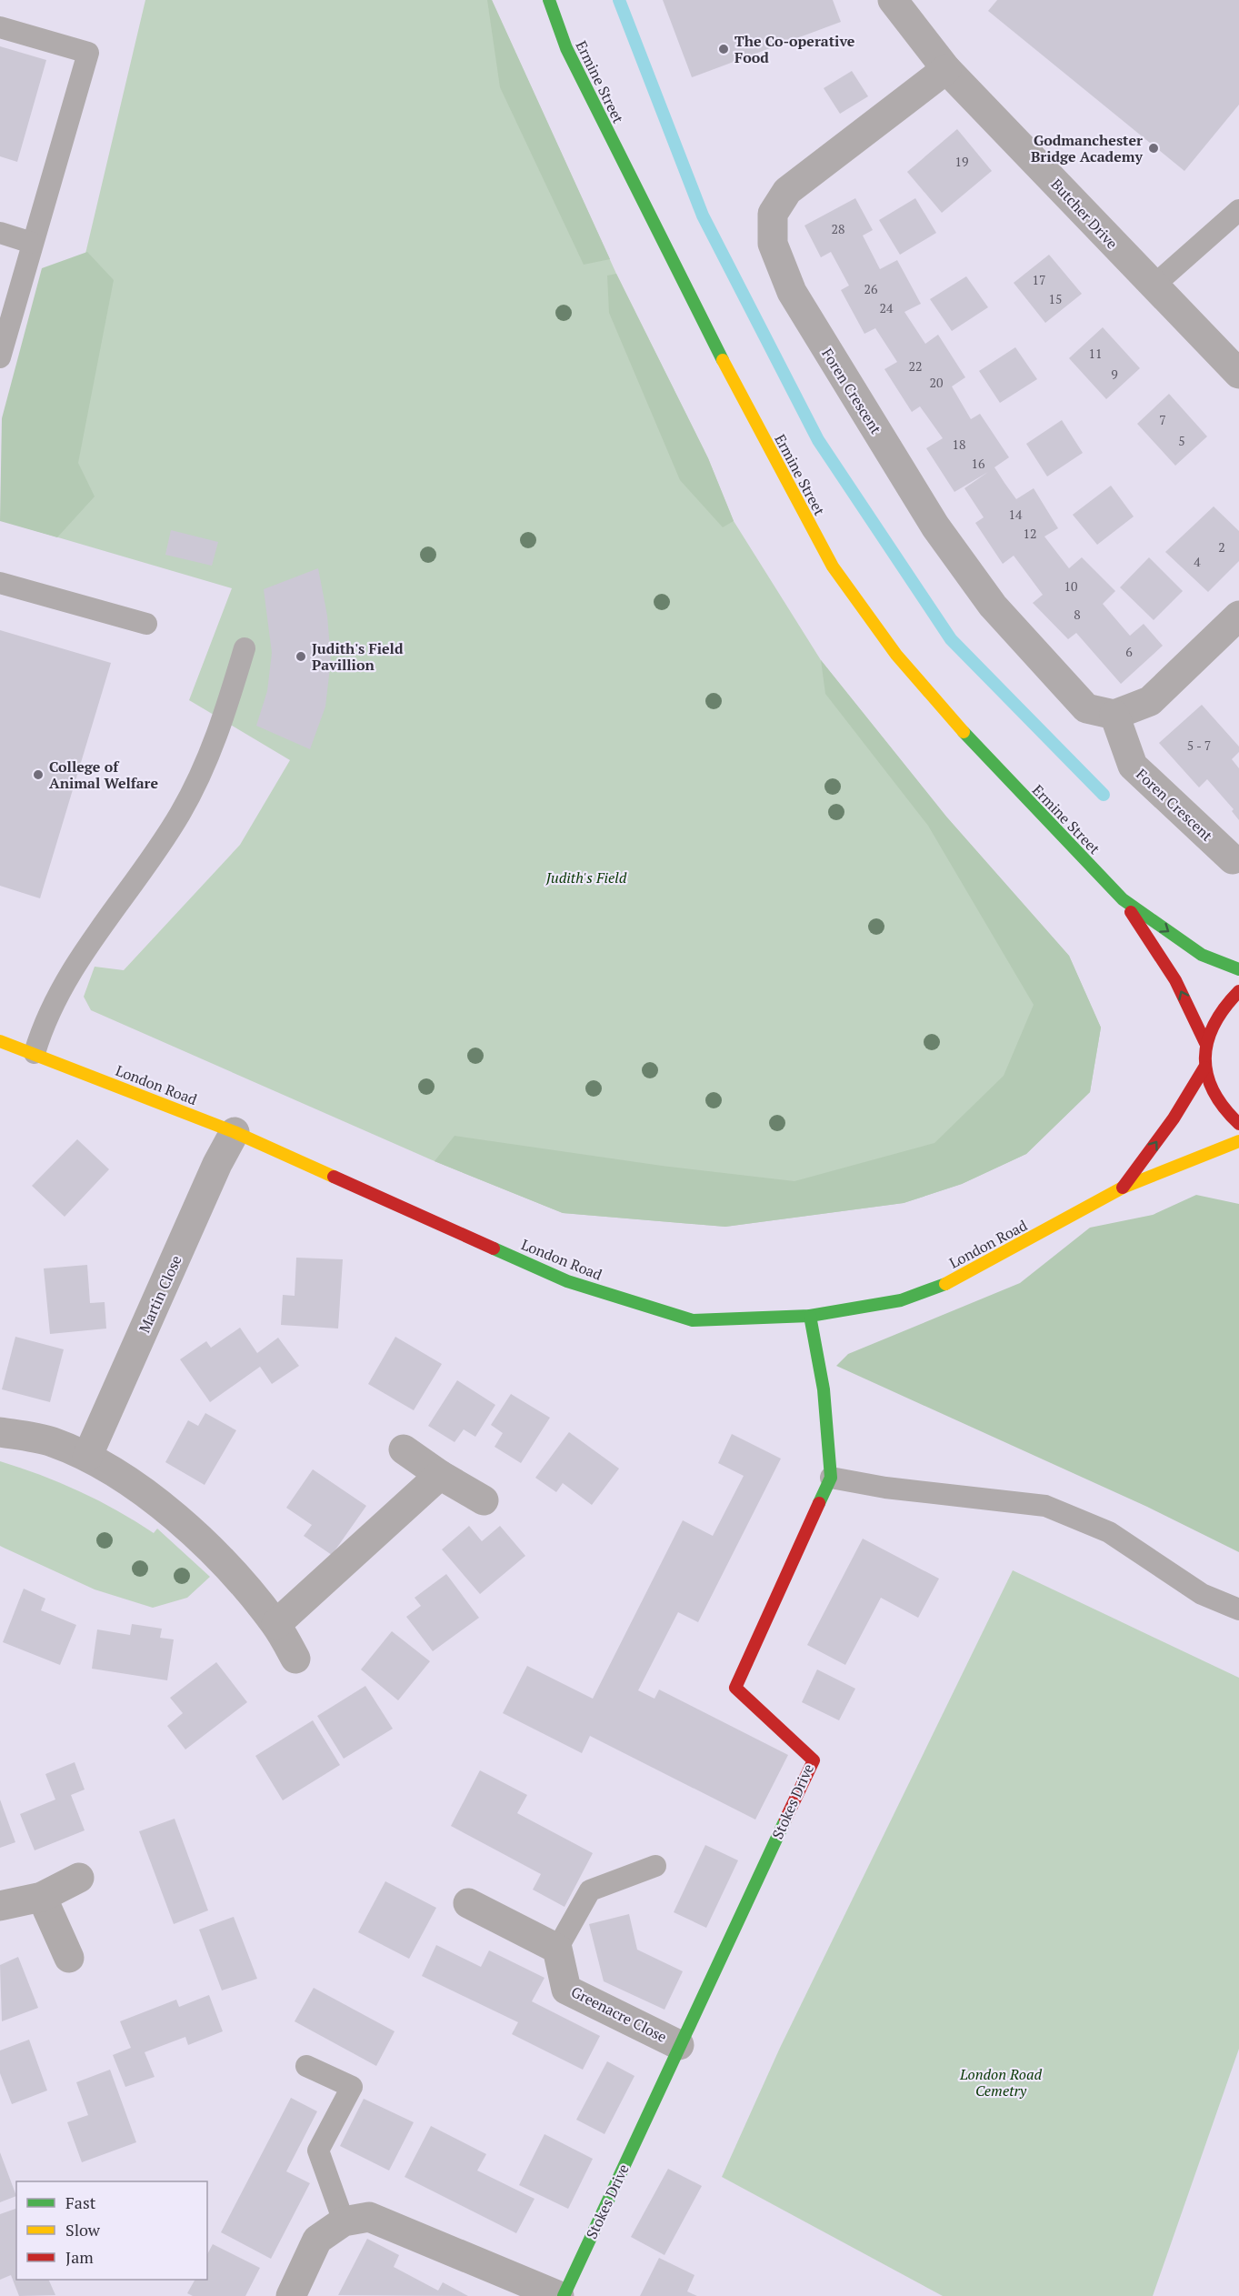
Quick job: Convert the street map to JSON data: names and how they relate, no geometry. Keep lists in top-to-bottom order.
{
  "streets": {
    "street": [
      "Ermine Street",
      "Butcher Drive",
      "Foren Crescent",
      "London Road",
      "Martin Close",
      "Stokes Drive",
      "Greenacre Close"
    ]
  },
  "crossings": [
    ["Butcher Drive", "Foren Crescent"],
    ["London Road", "Martin Close"],
    ["London Road", "Stokes Drive"],
    ["Stokes Drive", "Greenacre Close"]
  ],
  "parks": ["Judith's Field", "London Road Cemetry"],
  "places": [
    "The Co-operative Food",
    "Godmanchester Bridge Academy",
    "Judith's Field Pavillion",
    "College of Animal Welfare"
  ],
  "house_numbers": [
    "19",
    "28",
    "17",
    "26",
    "15",
    "24",
    "11",
    "22",
    "9",
    "20",
    "7",
    "5",
    "18",
    "16",
    "14",
    "12",
    "2",
    "4",
    "10",
    "8",
    "6",
    "5 - 7"
  ],
  "legend": ["Fast", "Slow", "Jam"]
}
